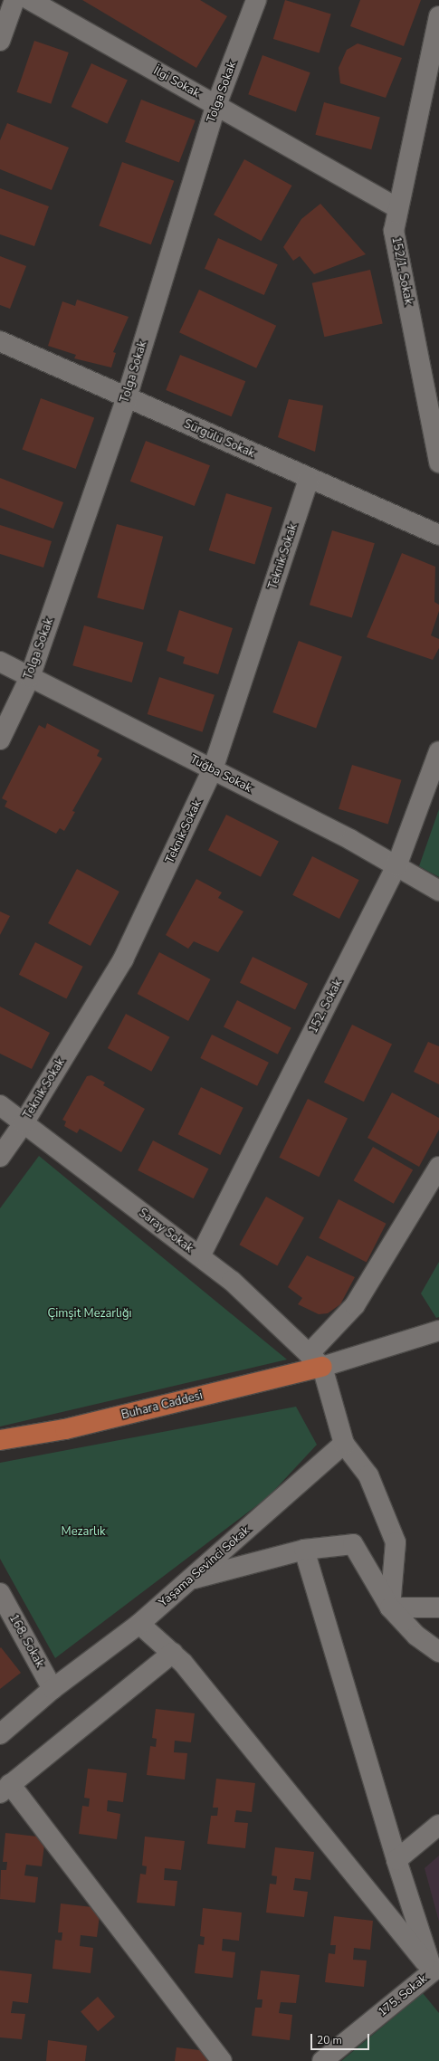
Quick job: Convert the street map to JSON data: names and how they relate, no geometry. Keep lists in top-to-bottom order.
{
  "streets": {
    "main road": ["Buhara Caddesi"],
    "street": [
      "İlgi Sokak",
      "Tolga Sokak",
      "152/1. Sokak",
      "Sürgülü Sokak",
      "Teknik Sokak",
      "Tuğba Sokak",
      "152. Sokak",
      "Saray Sokak",
      "Yaşama Sevinci Sokak",
      "168. Sokak",
      "175. Sokak"
    ]
  },
  "crossings": [
    ["İlgi Sokak", "Tolga Sokak"],
    ["İlgi Sokak", "152/1. Sokak"],
    ["Tolga Sokak", "Sürgülü Sokak"],
    ["Tolga Sokak", "Tuğba Sokak"],
    ["Sürgülü Sokak", "Teknik Sokak"],
    ["Teknik Sokak", "Tuğba Sokak"],
    ["Teknik Sokak", "Saray Sokak"],
    ["Tuğba Sokak", "152. Sokak"],
    ["152. Sokak", "Saray Sokak"],
    ["Saray Sokak", "Buhara Caddesi"],
    ["Yaşama Sevinci Sokak", "168. Sokak"]
  ],
  "parks": ["Çimşit Mezarlığı", "Mezarlık"],
  "scale_bar": "20 m"
}
